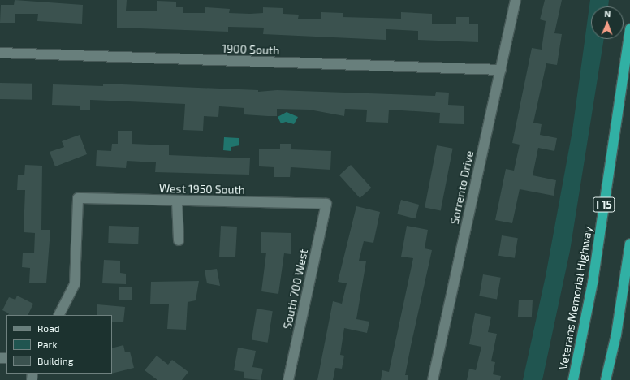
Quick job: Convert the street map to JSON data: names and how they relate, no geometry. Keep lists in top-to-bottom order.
{
  "streets": {
    "highway": ["I 15", "Veterans Memorial Highway"],
    "street": [
      "1900 South",
      "Sorrento Drive",
      "West 1950 South",
      "South 700 West"
    ]
  },
  "crossings": [
    ["1900 South", "Sorrento Drive"],
    ["West 1950 South", "South 700 West"]
  ],
  "legend": ["Road", "Park", "Building"],
  "north": "top"
}
